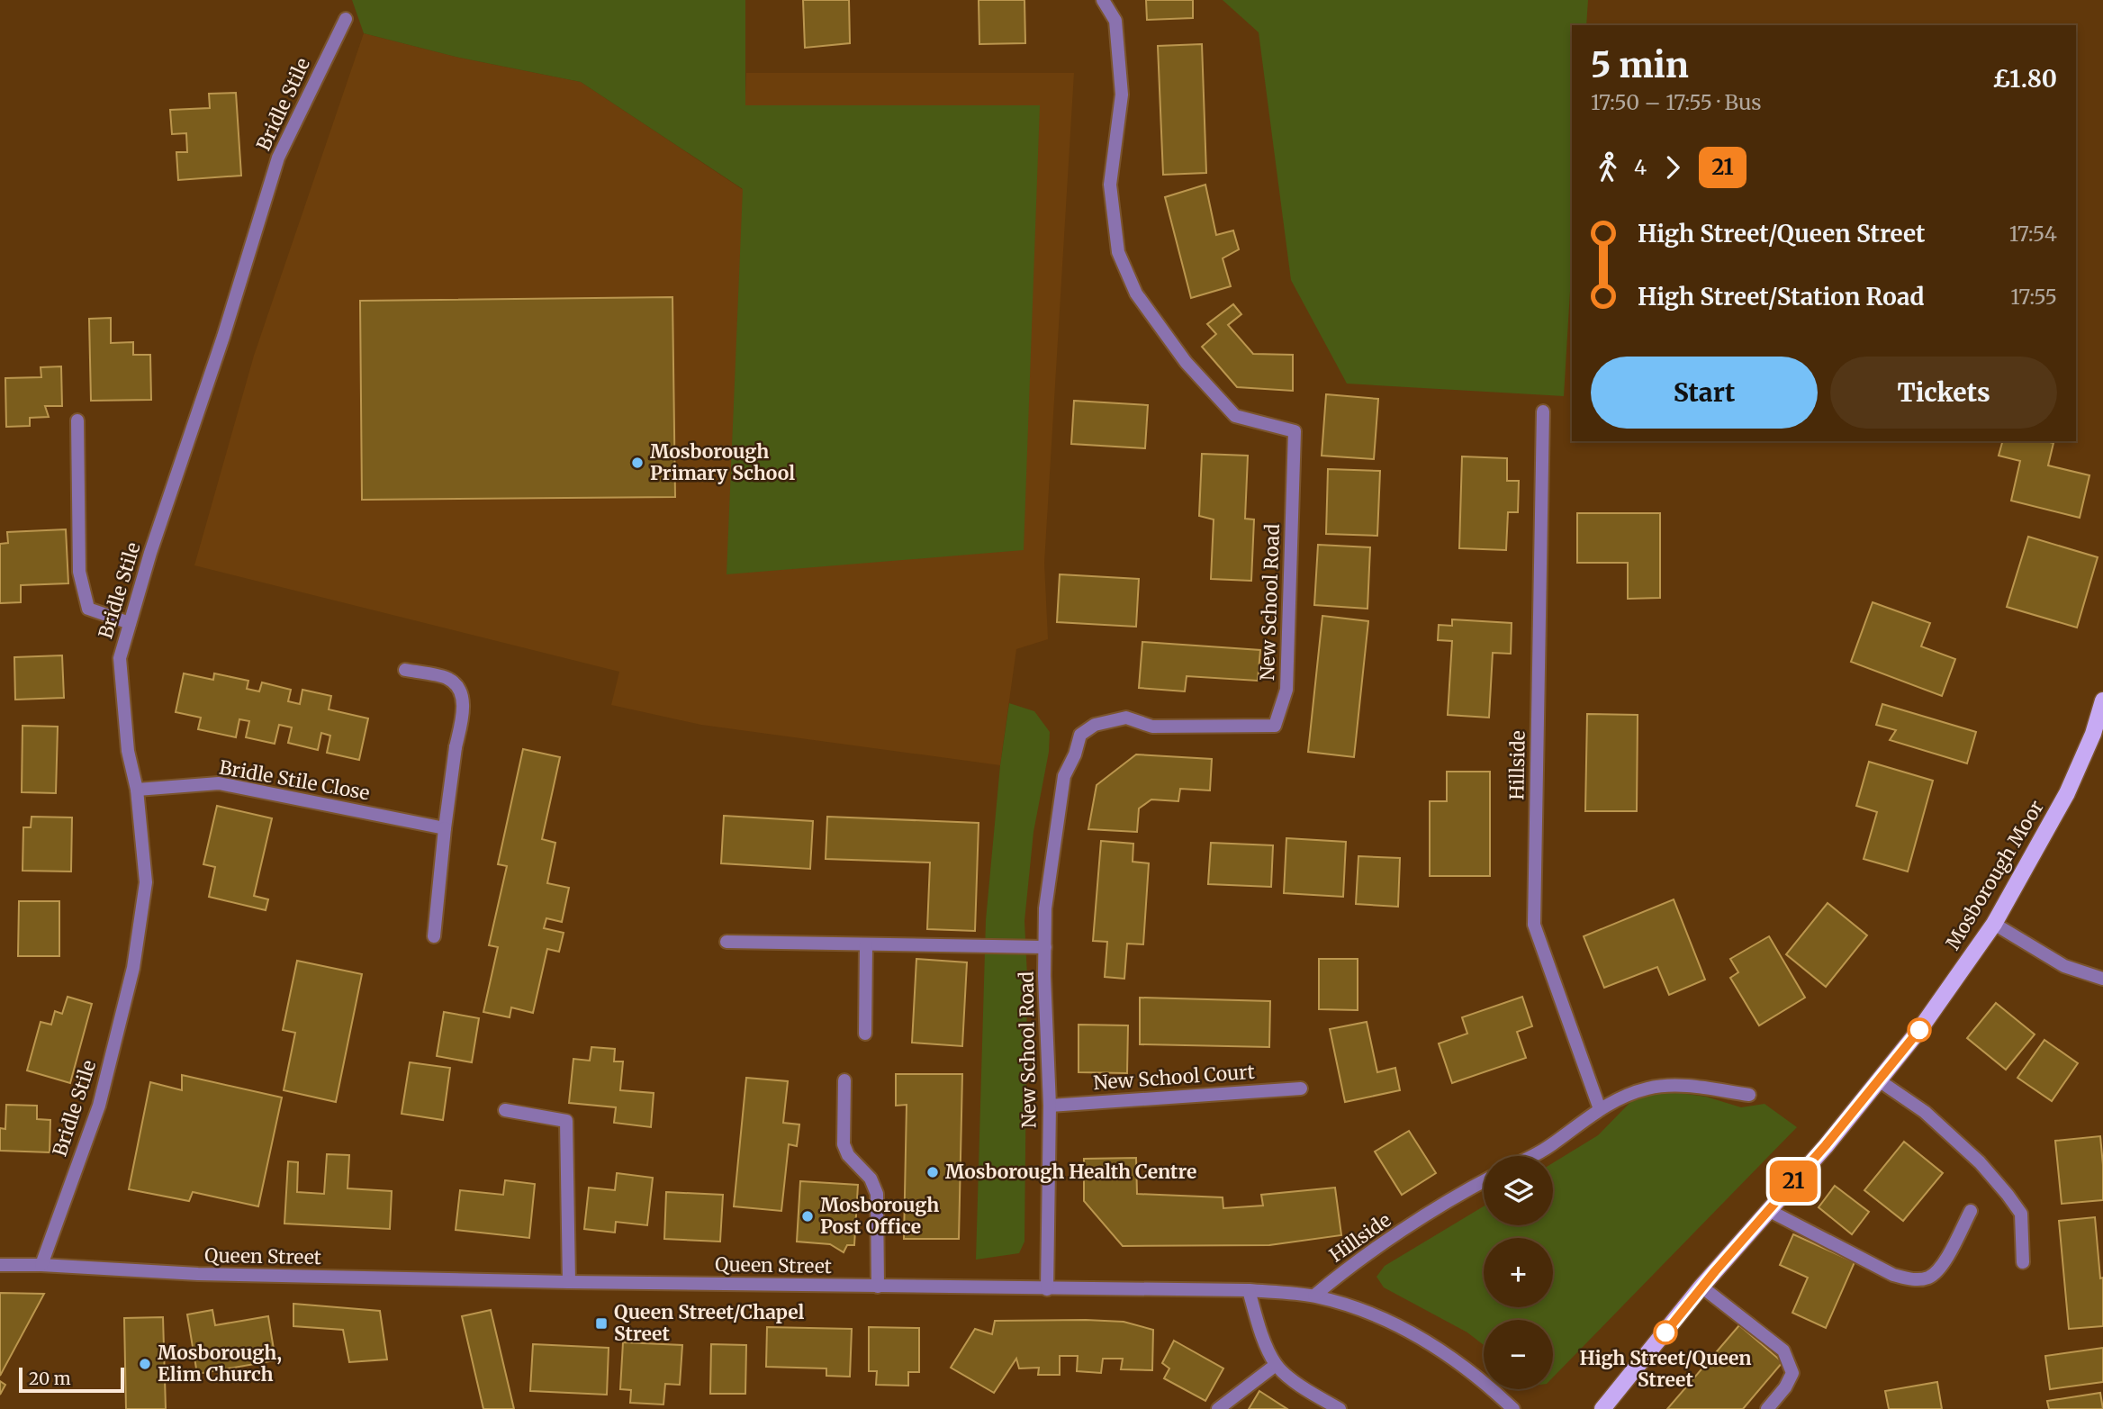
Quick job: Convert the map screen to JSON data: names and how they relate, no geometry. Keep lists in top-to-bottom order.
{
  "streets": {
    "main road": ["Mosborough Moor"],
    "street": [
      "Bridle Stile",
      "New School Road",
      "Hillside",
      "Bridle Stile Close",
      "New School Court",
      "Queen Street"
    ]
  },
  "crossings": [
    ["Bridle Stile", "Bridle Stile Close"],
    ["Bridle Stile", "Queen Street"],
    ["New School Road", "New School Court"],
    ["New School Road", "Queen Street"],
    ["Hillside", "Queen Street"]
  ],
  "places": {
    "other": [
      "Mosborough Primary School",
      "Mosborough Health Centre",
      "Mosborough Post Office",
      "High Street/Queen Street",
      "Mosborough, Elim Church"
    ],
    "transit": ["Queen Street/Chapel Street"]
  },
  "lines": ["bus line 21"],
  "scale_bar": "20 m",
  "page": {
    "on_map": "21",
    "heading": ["5 min", "17:50 – 17:55 · Bus", "£1.80"],
    "legs": ["4", "21"],
    "list": [
      {
        "name": "High Street/Queen Street",
        "value": "17:54"
      },
      {
        "name": "High Street/Station Road",
        "value": "17:55"
      }
    ],
    "buttons": ["Start", "Tickets"],
    "map_buttons": ["+", "−"],
    "scale": "20 m"
  }
}
